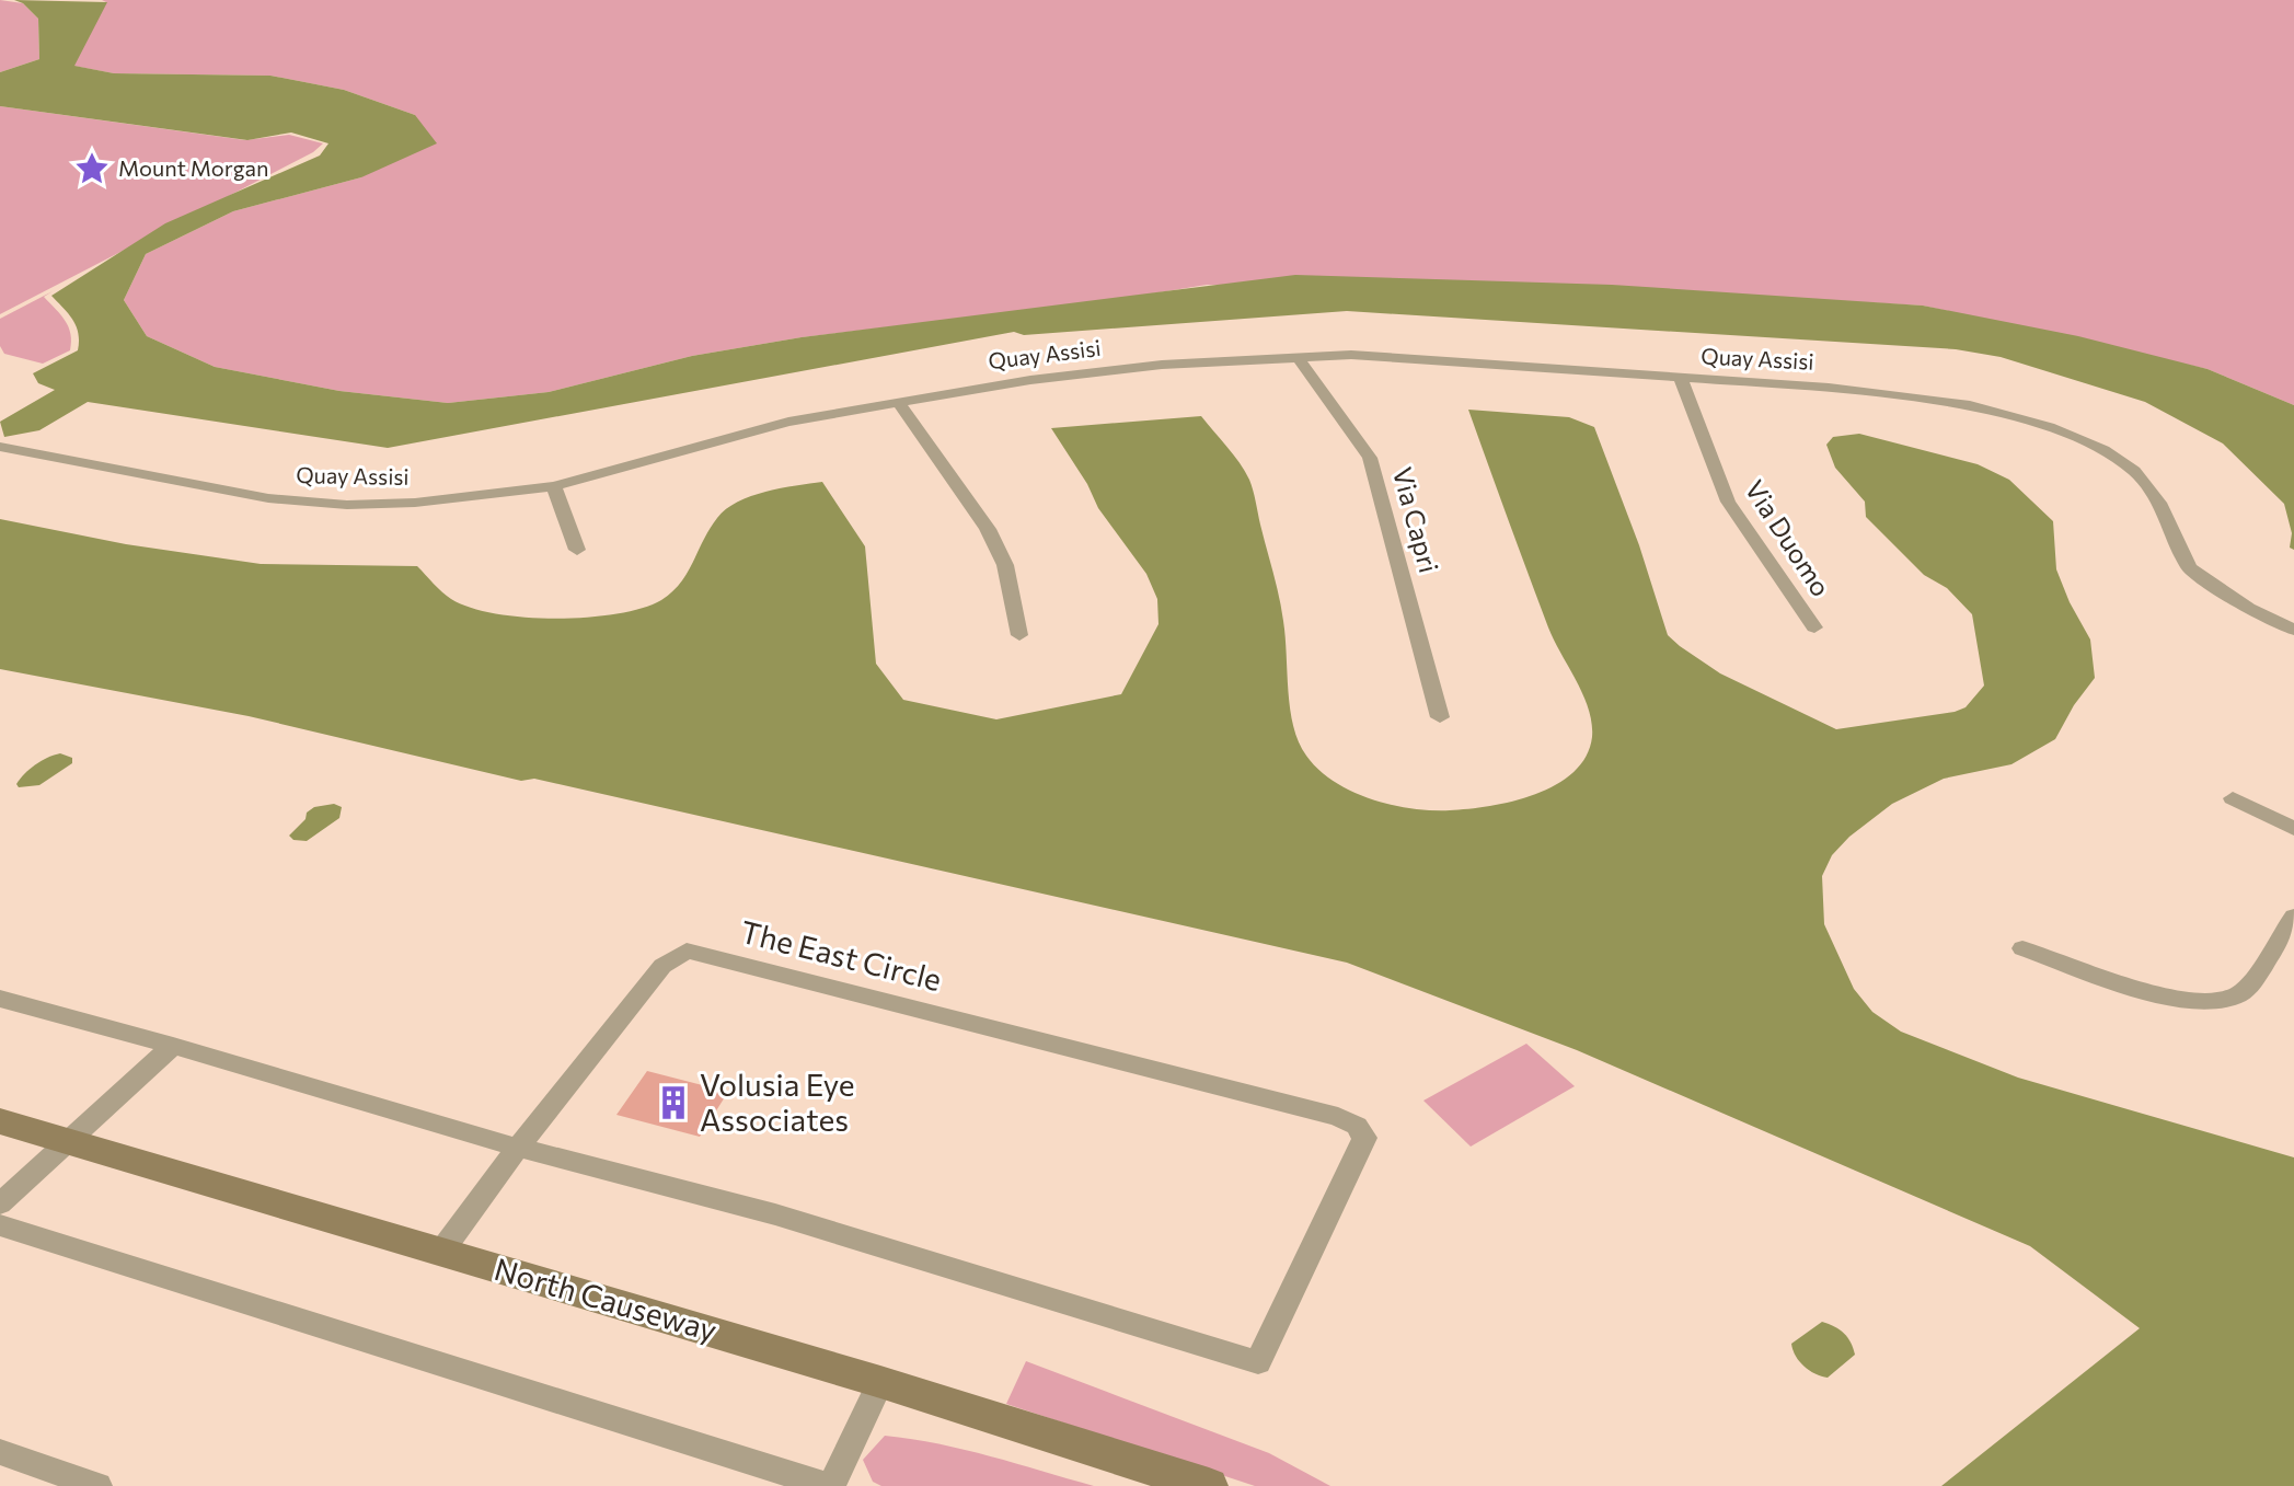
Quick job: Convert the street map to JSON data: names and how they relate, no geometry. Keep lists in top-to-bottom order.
{
  "streets": {
    "main road": ["North Causeway"],
    "street": [
      "Quay Assisi",
      "Via Capri",
      "Via Duomo",
      "The East Circle"
    ]
  },
  "crossings": [
    ["Quay Assisi", "Via Capri"],
    ["Quay Assisi", "Via Duomo"],
    ["The East Circle", "North Causeway"]
  ],
  "places": {
    "place": ["Mount Morgan"],
    "building": ["Volusia Eye Associates"]
  }
}
